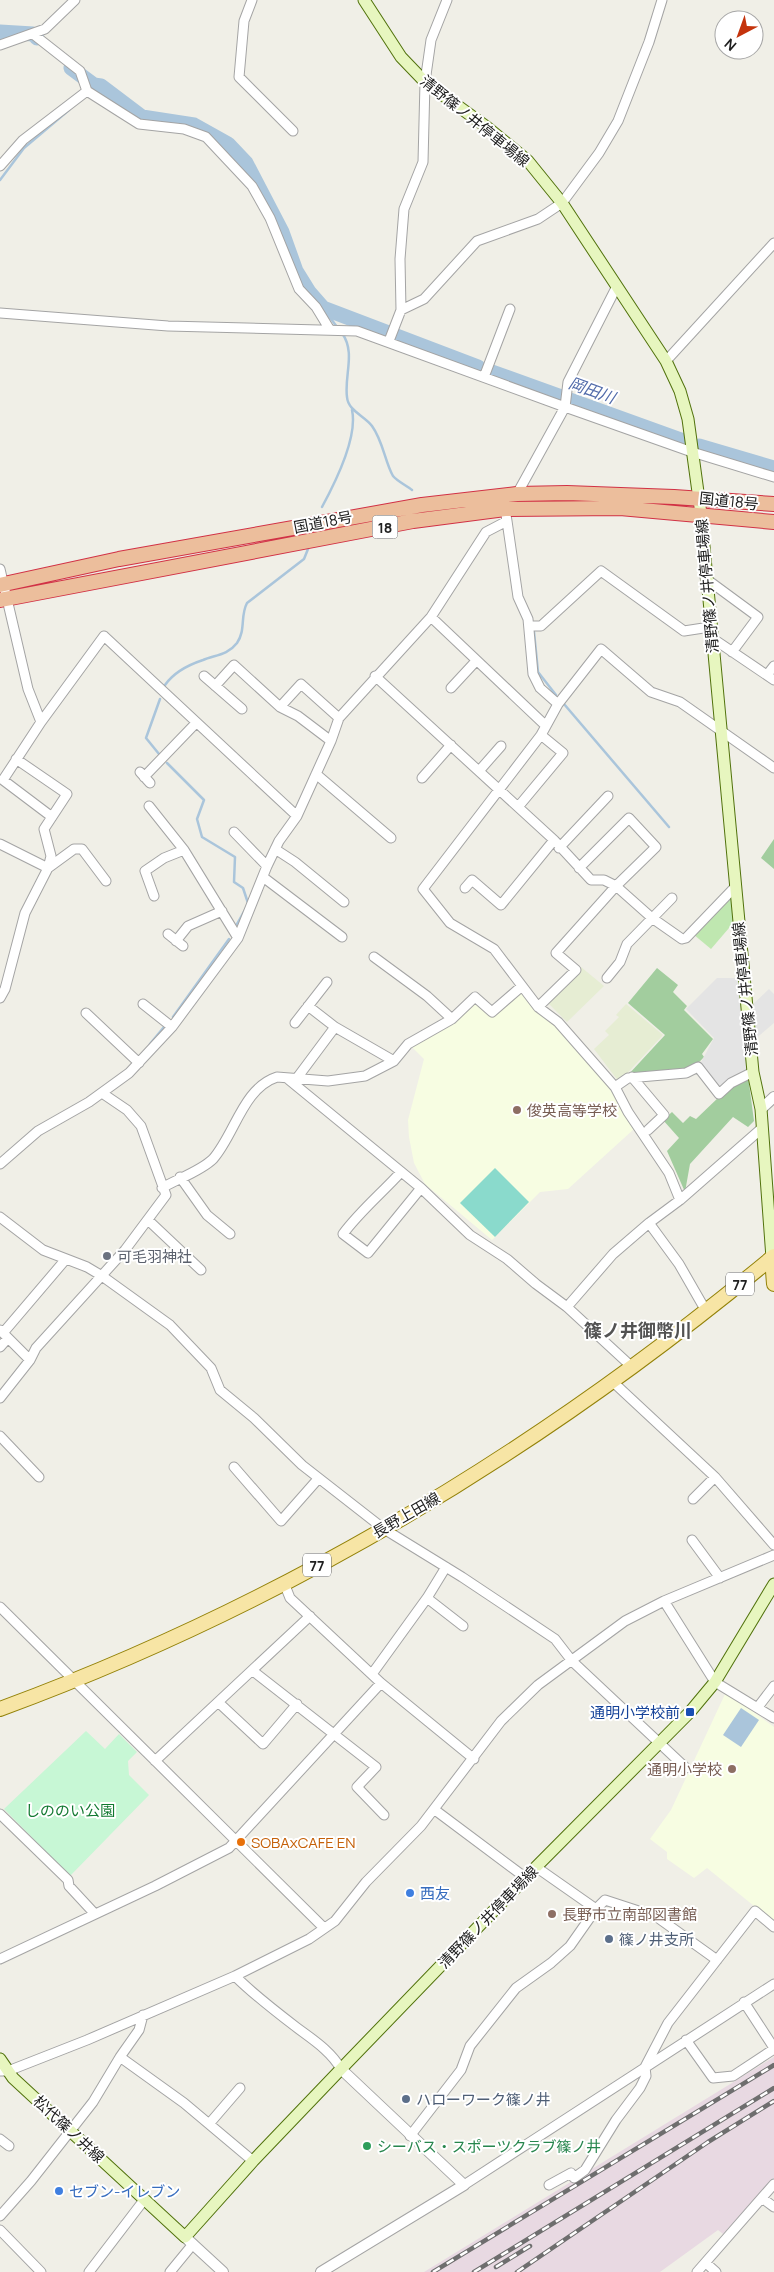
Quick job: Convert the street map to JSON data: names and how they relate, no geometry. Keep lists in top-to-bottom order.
{
  "streets": {
    "highway": ["国道18号", "18"],
    "main road": [
      "清野篠ノ井停車場線",
      "77",
      "長野上田線",
      "松代篠ノ井線"
    ]
  },
  "crossings": [
    ["清野篠ノ井停車場線", "国道18号"],
    ["清野篠ノ井停車場線", "長野上田線"],
    ["清野篠ノ井停車場線", "松代篠ノ井線"]
  ],
  "districts": ["篠ノ井御幣川"],
  "water": ["岡田川"],
  "parks": ["しののい公園"],
  "places": {
    "other": [
      "俊英高等学校",
      "可毛羽神社",
      "通明小学校",
      "SOBAxCAFE EN",
      "西友",
      "長野市立南部図書館",
      "篠ノ井支所",
      "ハローワーク篠ノ井",
      "シーバス・スポーツクラブ篠ノ井",
      "セブン-イレブン"
    ],
    "transit": ["通明小学校前"]
  },
  "north": "bottom left"
}
